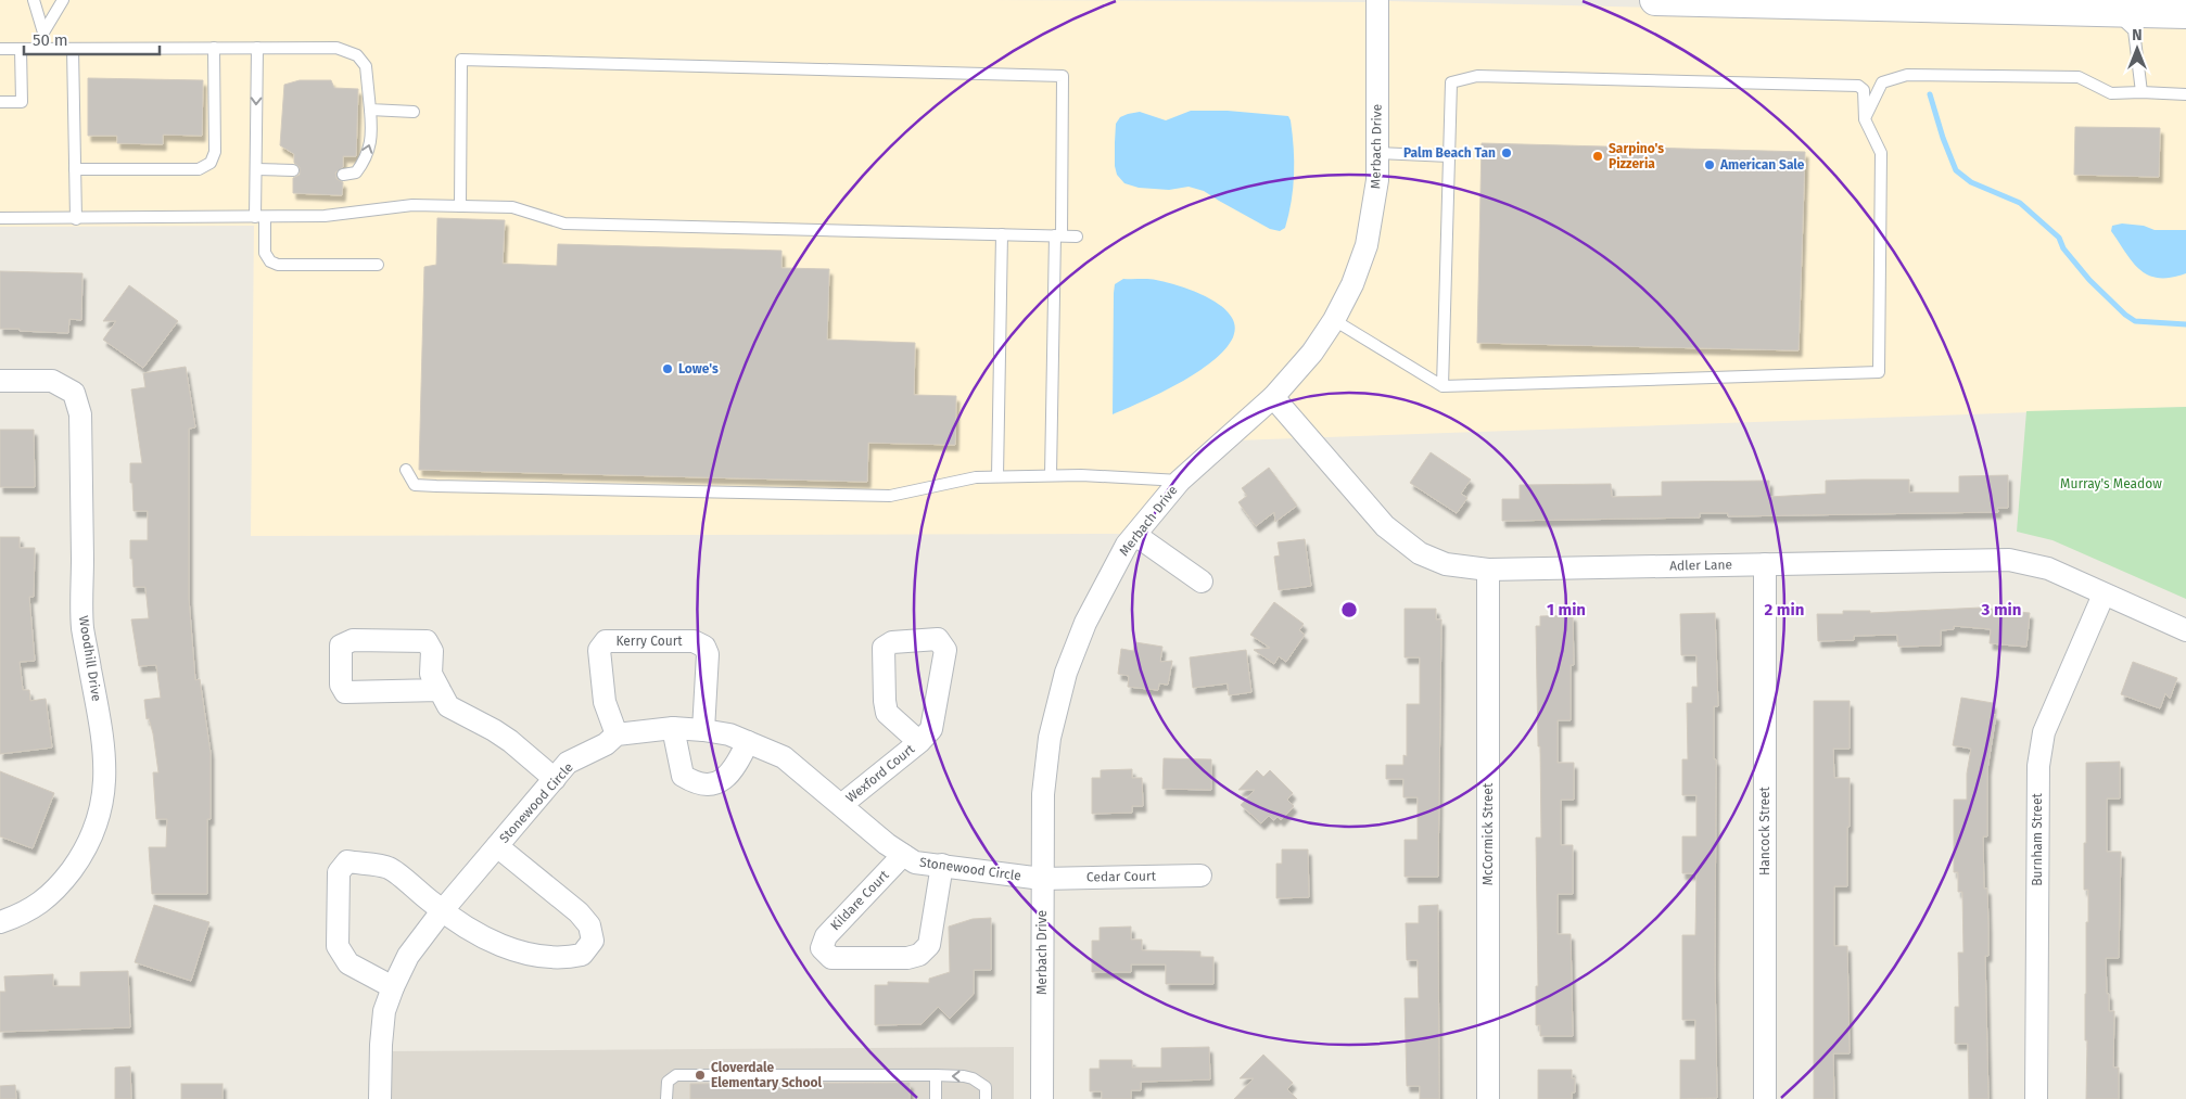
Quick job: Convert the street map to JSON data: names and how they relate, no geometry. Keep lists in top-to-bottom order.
{
  "streets": {
    "street": [
      "Merbach Drive",
      "Adler Lane",
      "Kerry Court",
      "Woodhill Drive",
      "Wexford Court",
      "Stonewood Circle",
      "Hancock Street",
      "McCormick Street",
      "Burnham Street",
      "Cedar Court",
      "Kildare Court"
    ]
  },
  "crossings": [
    ["Merbach Drive", "Adler Lane"],
    ["Merbach Drive", "Stonewood Circle"],
    ["Merbach Drive", "Cedar Court"],
    ["Adler Lane", "Hancock Street"],
    ["Adler Lane", "McCormick Street"],
    ["Adler Lane", "Burnham Street"],
    ["Kerry Court", "Stonewood Circle"],
    ["Wexford Court", "Stonewood Circle"],
    ["Stonewood Circle", "Cedar Court"],
    ["Stonewood Circle", "Kildare Court"]
  ],
  "parks": ["Murray's Meadow"],
  "places": [
    "Palm Beach Tan",
    "Sarpino's Pizzeria",
    "American Sale",
    "Lowe's",
    "Cloverdale Elementary School"
  ],
  "scale_bar": "50 m",
  "north": "top",
  "rings": ["1 min", "2 min", "3 min"]
}
